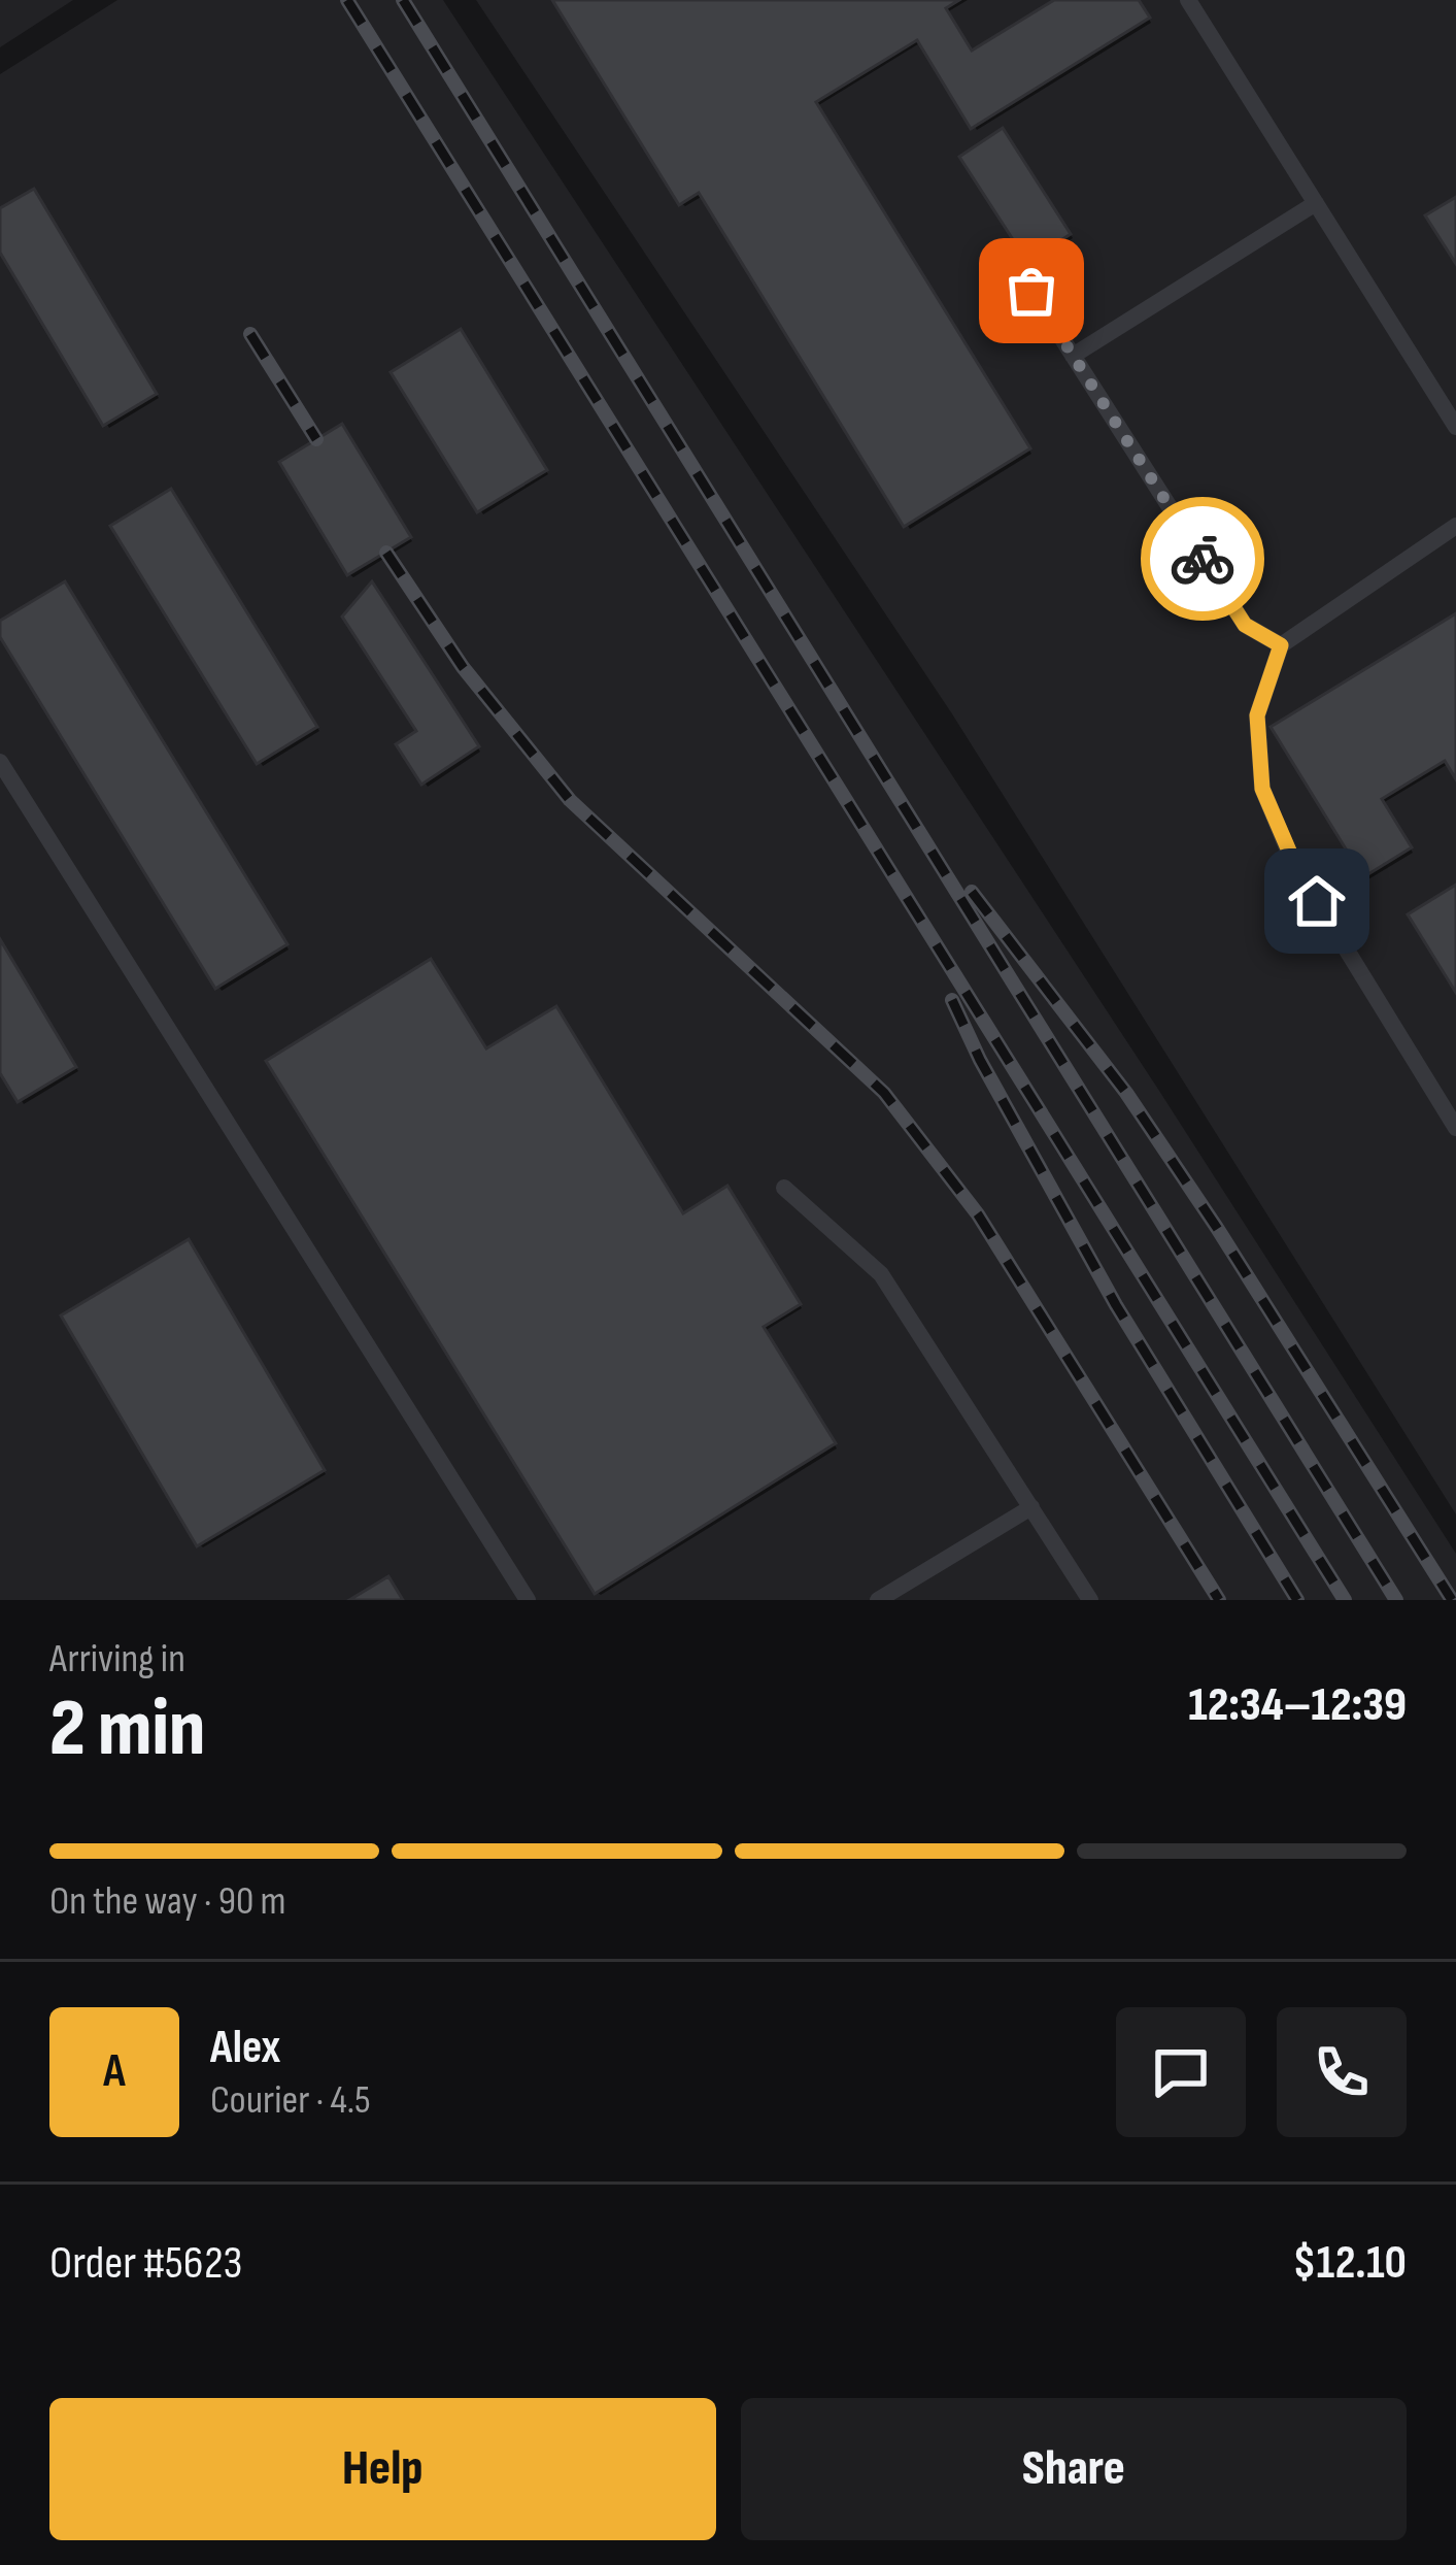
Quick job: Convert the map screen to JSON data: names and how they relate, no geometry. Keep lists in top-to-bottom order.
{
  "page": {
    "heading": ["2 min", "Arriving in", "12:34–12:39"],
    "panel": [
      "Alex",
      "Courier · 4.5",
      "Order #5623",
      "$12.10"
    ],
    "bar": "On the way · 90 m",
    "round": "A",
    "buttons": ["Help", "Share"]
  }
}
